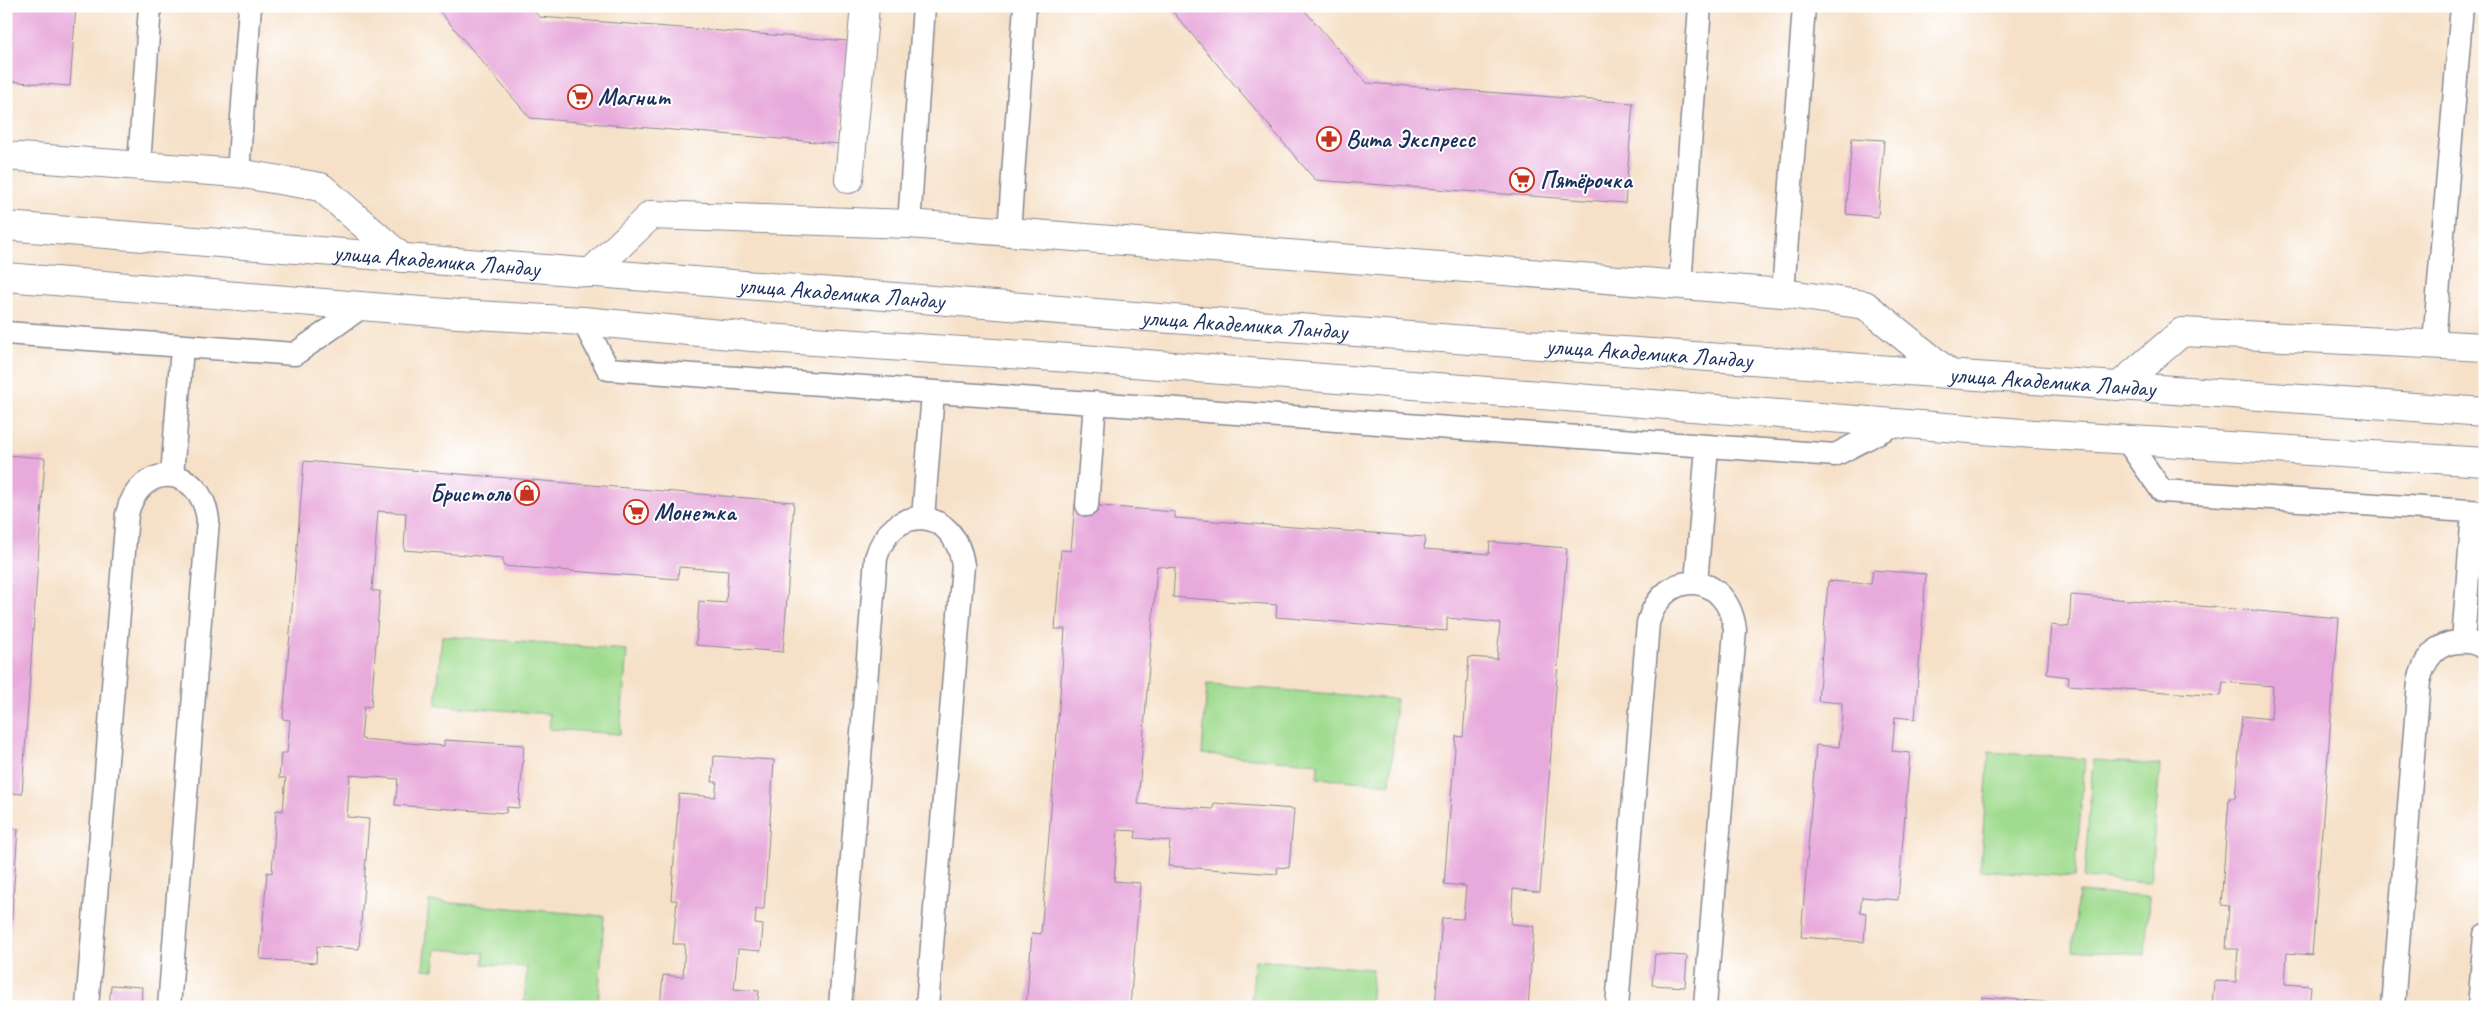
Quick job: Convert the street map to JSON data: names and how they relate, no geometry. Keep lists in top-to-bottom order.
{
  "streets": {
    "street": ["улица Академика Ландау"]
  },
  "places": {
    "supermarket": ["Магнит", "Пятёрочка", "Монетка"],
    "pharmacy": ["Вита Экспресс"],
    "shop": ["Бристоль"]
  }
}
